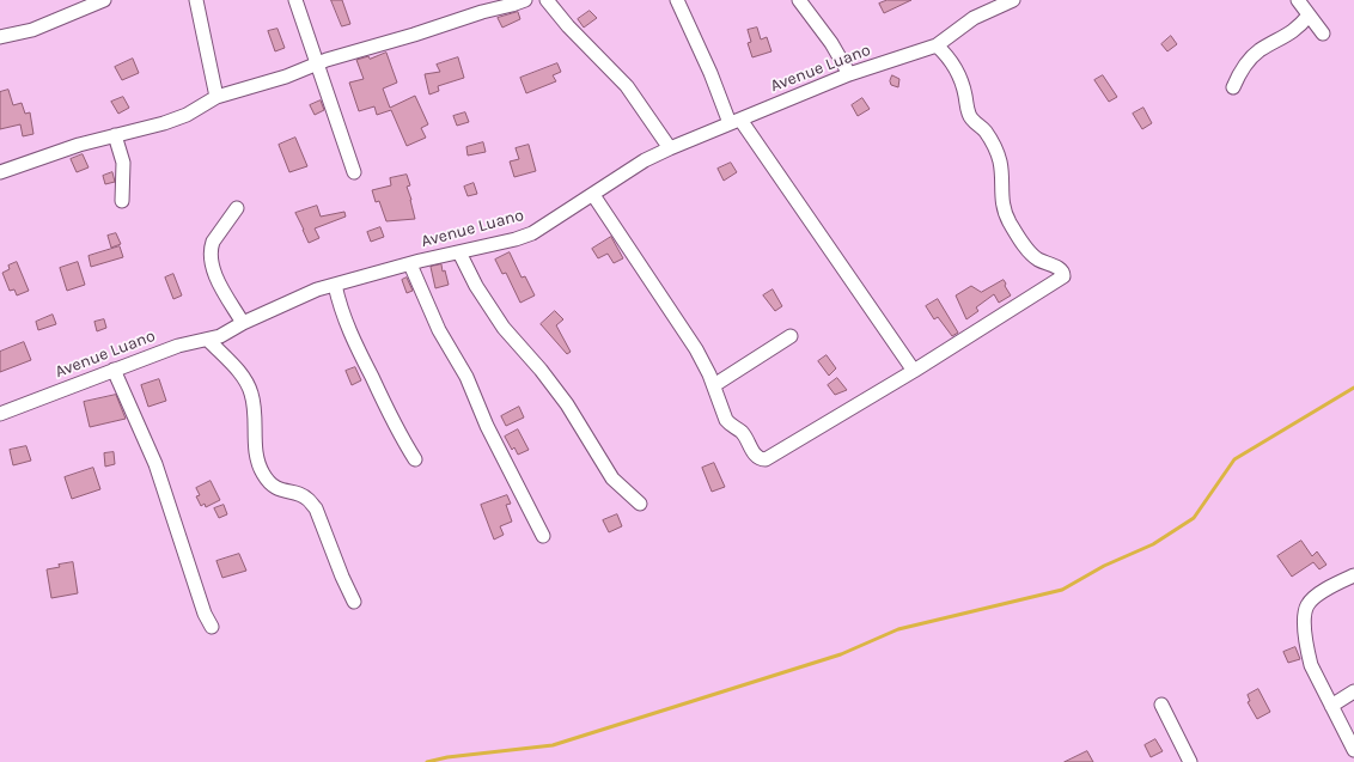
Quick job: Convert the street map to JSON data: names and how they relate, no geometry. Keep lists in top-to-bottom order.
{
  "streets": {
    "street": ["Avenue Luano"]
  }
}
